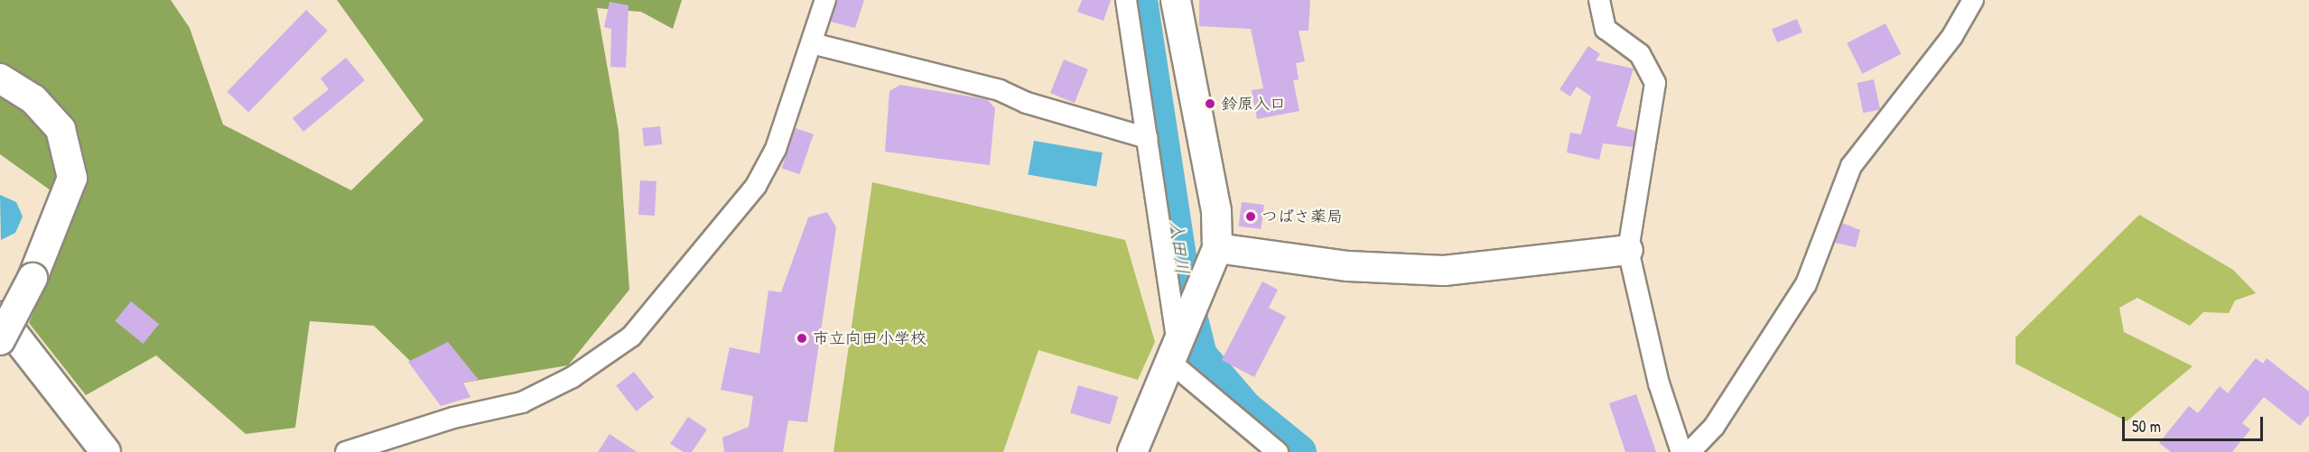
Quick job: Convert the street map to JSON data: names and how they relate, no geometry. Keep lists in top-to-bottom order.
{
  "water": ["入田川"],
  "places": ["鈴原入口", "つばさ薬局", "市立向田小学校"],
  "scale_bar": "50 m"
}
